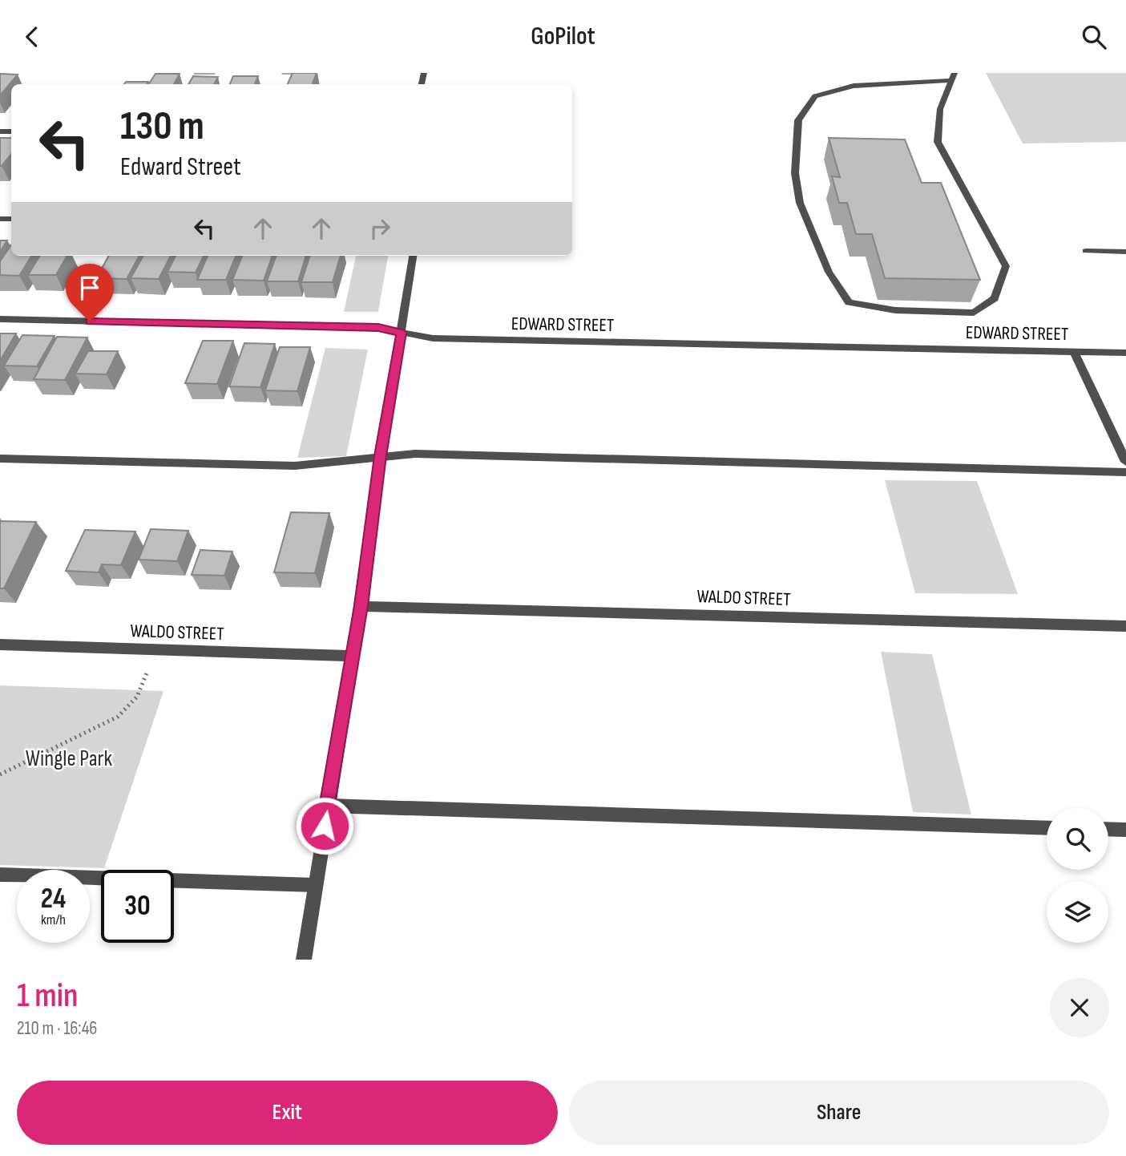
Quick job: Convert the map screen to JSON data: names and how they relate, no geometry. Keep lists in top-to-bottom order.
{
  "streets": {
    "street": ["EDWARD STREET", "WALDO STREET"]
  },
  "parks": ["Wingle Park"],
  "page": {
    "header": "GoPilot",
    "turn": ["130 m", "Edward Street"],
    "speed": "24 km/h",
    "limit": "30",
    "heading": ["1 min", "210 m · 16:46"],
    "buttons": ["Exit", "Share"]
  }
}
